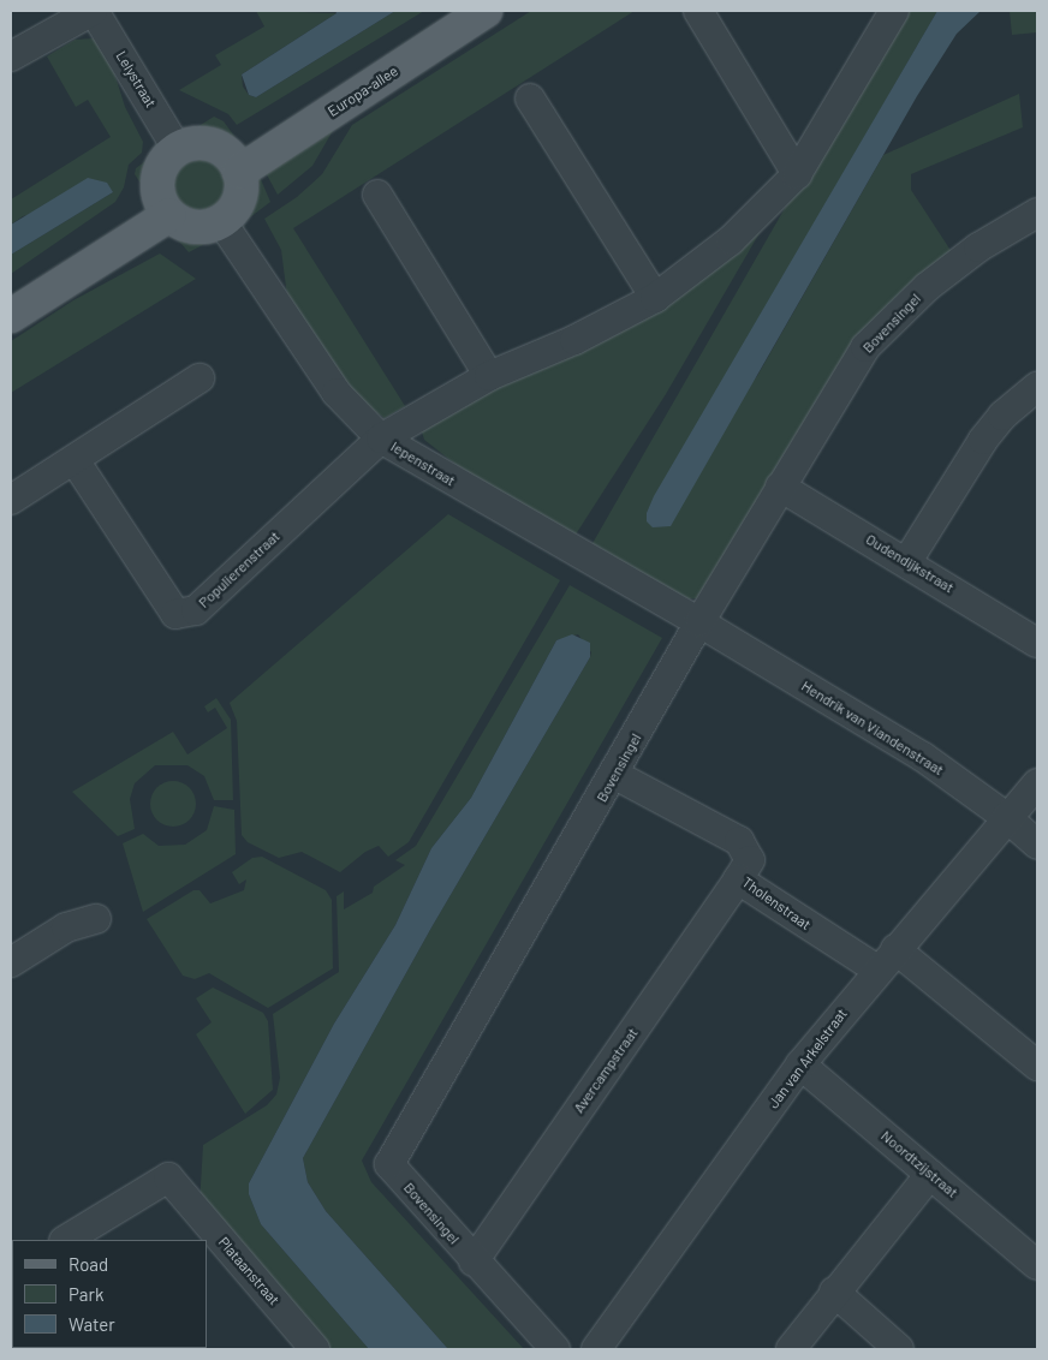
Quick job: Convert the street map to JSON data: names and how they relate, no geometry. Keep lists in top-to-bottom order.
{
  "streets": {
    "main road": ["Europa-allee"],
    "street": [
      "Lelystraat",
      "Bovensingel",
      "Iepenstraat",
      "Oudendijkstraat",
      "Populierenstraat",
      "Hendrik van Viandenstraat",
      "Tholenstraat",
      "Jan van Arkelstraat",
      "Avercampstraat",
      "Noordtzijstraat",
      "Plataanstraat"
    ]
  },
  "crossings": [
    ["Lelystraat", "Europa-allee"],
    ["Lelystraat", "Iepenstraat"],
    ["Europa-allee", "Iepenstraat"],
    ["Bovensingel", "Iepenstraat"],
    ["Bovensingel", "Oudendijkstraat"],
    ["Bovensingel", "Hendrik van Viandenstraat"],
    ["Bovensingel", "Tholenstraat"],
    ["Bovensingel", "Avercampstraat"],
    ["Iepenstraat", "Populierenstraat"],
    ["Iepenstraat", "Hendrik van Viandenstraat"],
    ["Hendrik van Viandenstraat", "Jan van Arkelstraat"],
    ["Tholenstraat", "Jan van Arkelstraat"],
    ["Tholenstraat", "Avercampstraat"],
    ["Jan van Arkelstraat", "Noordtzijstraat"]
  ],
  "legend": ["Road", "Park", "Water"]
}
